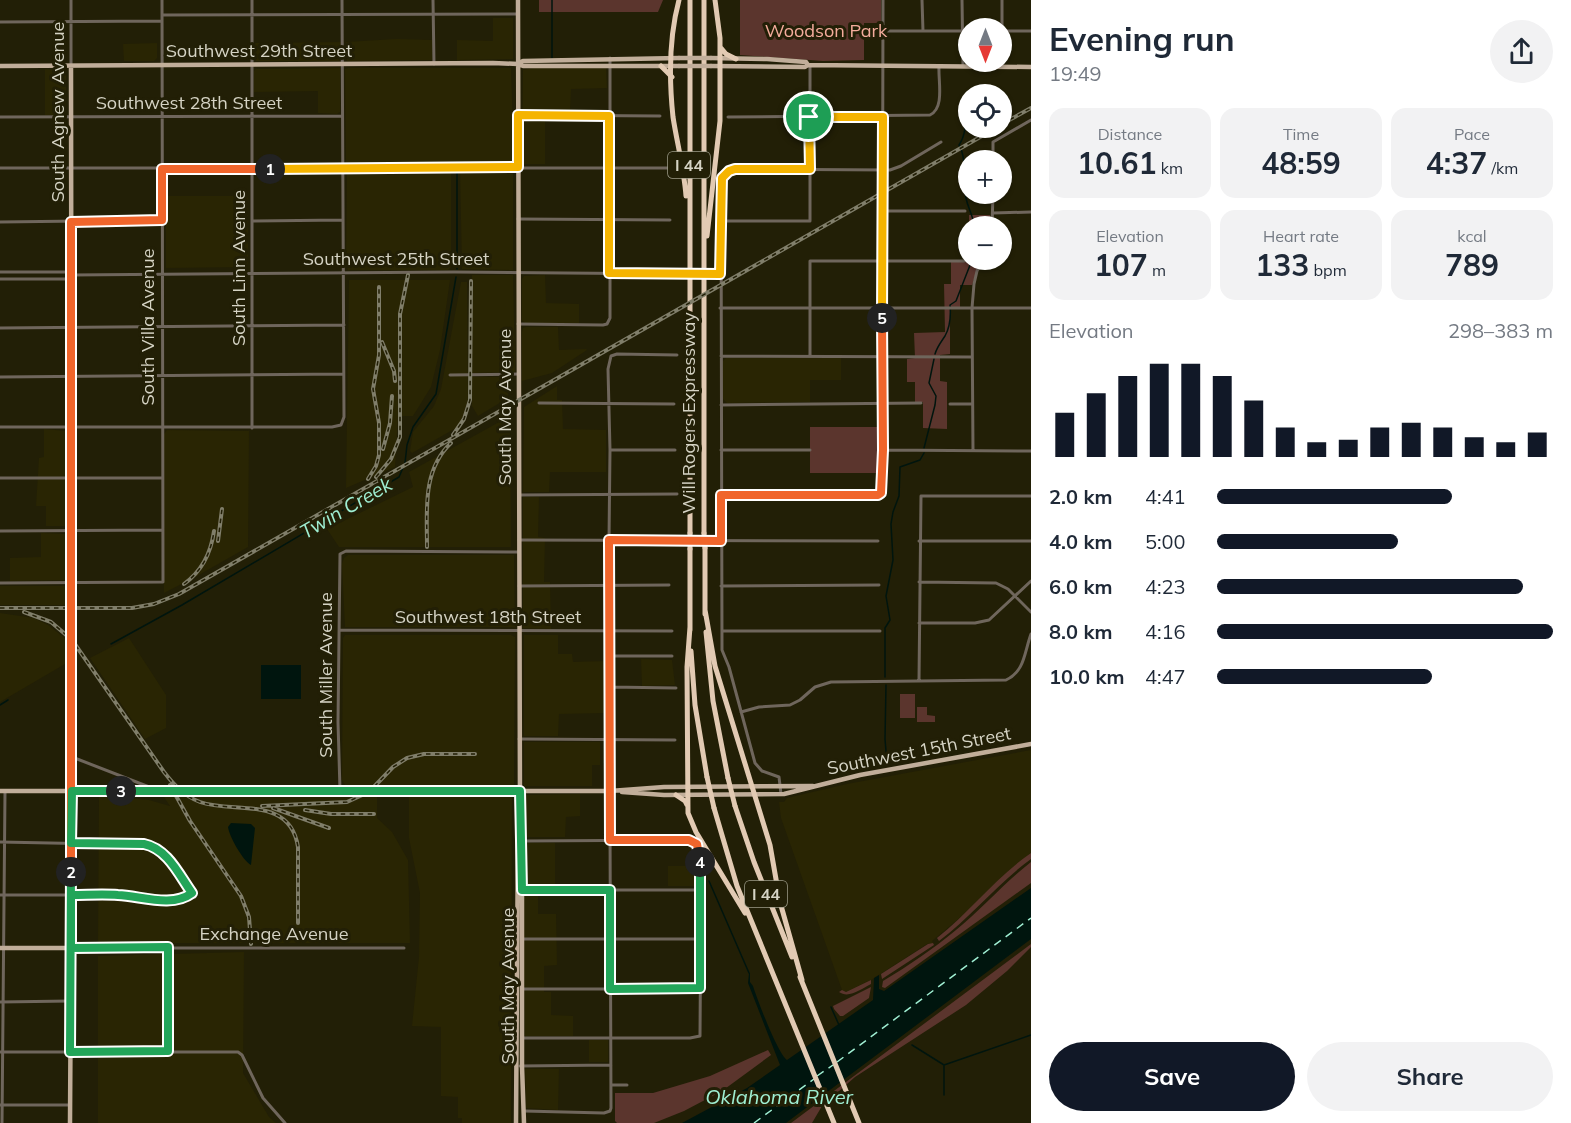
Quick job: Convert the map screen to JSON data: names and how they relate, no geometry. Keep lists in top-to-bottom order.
{
  "streets": {
    "highway": ["I 44", "Will Rogers Expressway"],
    "main road": [
      "Southwest 29th Street",
      "South Agnew Avenue",
      "South May Avenue",
      "Southwest 15th Street",
      "Exchange Avenue"
    ],
    "street": [
      "Southwest 28th Street",
      "Southwest 25th Street",
      "South Linn Avenue",
      "South Villa Avenue",
      "Southwest 18th Street",
      "South Miller Avenue"
    ]
  },
  "crossings": [
    ["Southwest 29th Street", "South Agnew Avenue"],
    ["Southwest 29th Street", "South Linn Avenue"],
    ["Southwest 29th Street", "South Villa Avenue"],
    ["Southwest 29th Street", "South May Avenue"],
    ["Southwest 28th Street", "South Agnew Avenue"],
    ["Southwest 28th Street", "South Linn Avenue"],
    ["Southwest 28th Street", "South Villa Avenue"],
    ["South Agnew Avenue", "Southwest 25th Street"],
    ["South Agnew Avenue", "South Villa Avenue"],
    ["South Agnew Avenue", "Southwest 15th Street"],
    ["South Agnew Avenue", "Exchange Avenue"],
    ["Southwest 25th Street", "South Linn Avenue"],
    ["Southwest 25th Street", "South Villa Avenue"],
    ["Southwest 25th Street", "South May Avenue"],
    ["South May Avenue", "Southwest 18th Street"],
    ["South May Avenue", "South Miller Avenue"],
    ["South May Avenue", "Southwest 15th Street"],
    ["Southwest 18th Street", "South Miller Avenue"],
    ["South Miller Avenue", "Southwest 15th Street"]
  ],
  "water": ["Twin Creek", "Oklahoma River"],
  "parks": ["Woodson Park"],
  "north": "bottom",
  "page": {
    "heading": ["Evening run", "19:49"],
    "map_buttons": ["+", "−"],
    "stats": [
      ["Distance", "10.61 km"],
      ["Time", "48:59"],
      ["Pace", "4:37 /km"],
      ["Elevation", "107 m"],
      ["Heart rate", "133 bpm"],
      ["kcal", "789"]
    ],
    "pins": [
      "1",
      "5",
      "3",
      "4",
      "2"
    ],
    "chart": ["Elevation", "298–383 m"],
    "list": [
      {
        "name": "2.0 km",
        "note": "4:41"
      },
      {
        "name": "4.0 km",
        "note": "5:00"
      },
      {
        "name": "6.0 km",
        "note": "4:23"
      },
      {
        "name": "8.0 km",
        "note": "4:16"
      },
      {
        "name": "10.0 km",
        "note": "4:47"
      }
    ],
    "buttons": ["Save", "Share"]
  }
}
